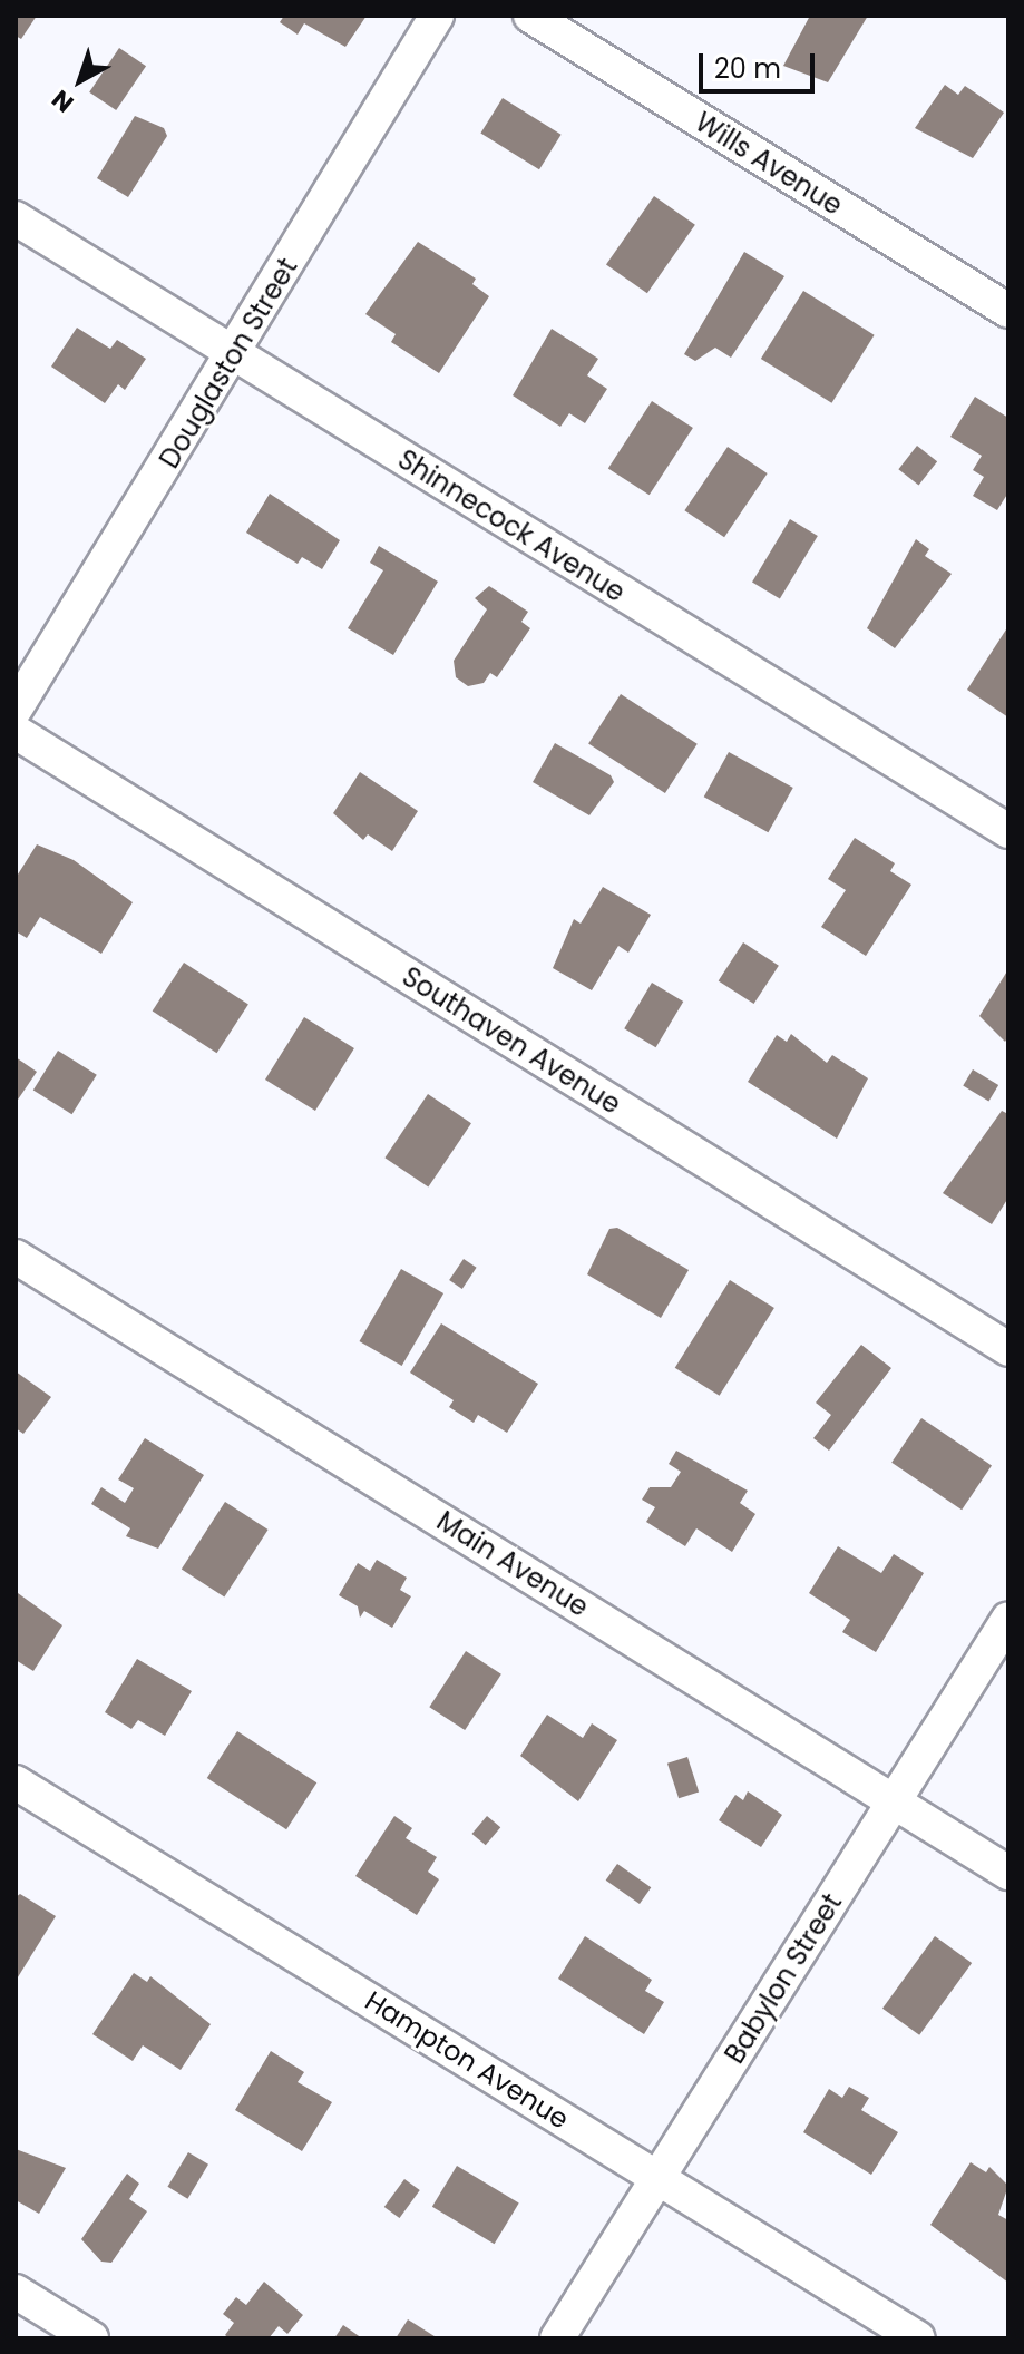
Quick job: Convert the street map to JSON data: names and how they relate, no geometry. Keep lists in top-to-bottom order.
{
  "streets": {
    "street": [
      "Wills Avenue",
      "Douglaston Street",
      "Shinnecock Avenue",
      "Southaven Avenue",
      "Main Avenue",
      "Babylon Street",
      "Hampton Avenue"
    ]
  },
  "crossings": [
    ["Douglaston Street", "Shinnecock Avenue"],
    ["Main Avenue", "Babylon Street"],
    ["Babylon Street", "Hampton Avenue"]
  ],
  "scale_bar": "20 m",
  "north": "bottom left"
}
